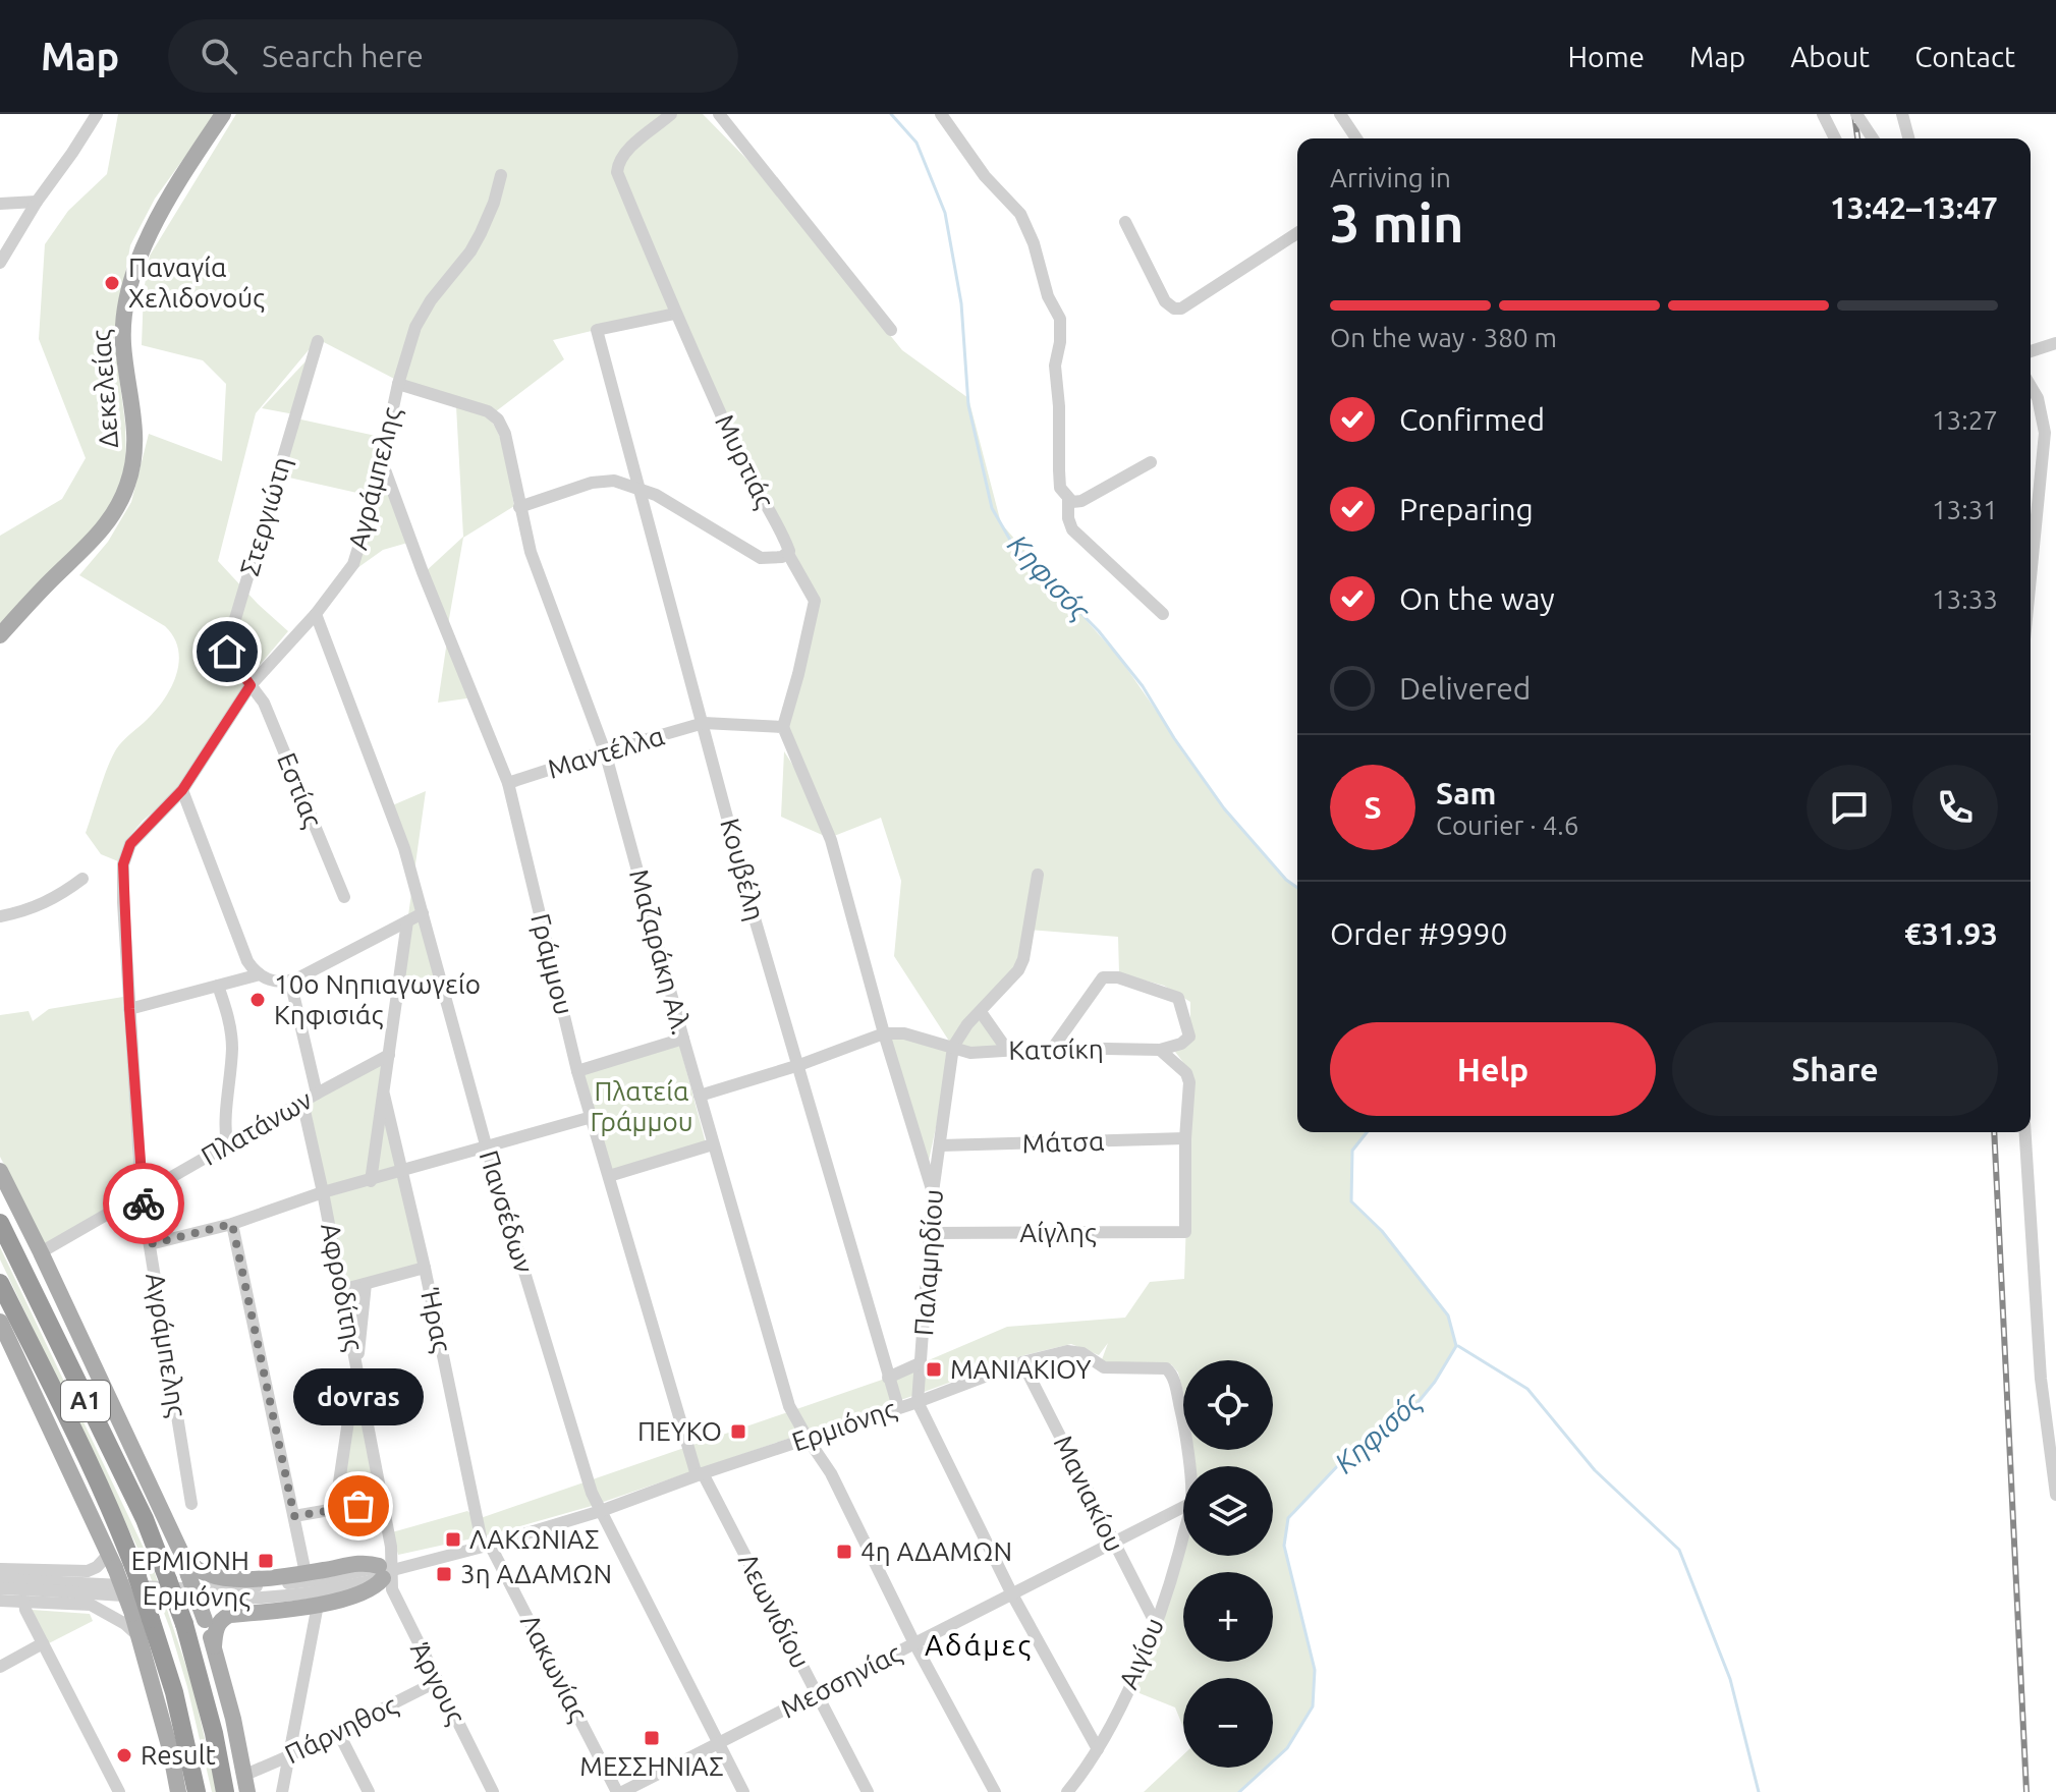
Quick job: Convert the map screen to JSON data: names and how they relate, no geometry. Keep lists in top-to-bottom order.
{
  "streets": {
    "highway": ["Α1"],
    "main road": ["Δεκελείας"],
    "street": [
      "Μυρτιάς",
      "Αγράμπελης",
      "Στεργιώτη",
      "Μαντέλλα",
      "Εστίας",
      "Κουβέλη",
      "Μαζαράκη Αλ.",
      "Γράμμου",
      "Κατσίκη",
      "Πλατάνων",
      "Μάτσα",
      "Πανσέδων",
      "Αίγλης",
      "Παλαμηδίου",
      "Αφροδίτης",
      "Ήρας",
      "Ερμιόνης",
      "Μανιακίου",
      "Λεωνιδίου",
      "Αιγίου",
      "Λακωνίας",
      "Μεσσηνίας",
      "Άργους",
      "Πάρνηθος"
    ]
  },
  "crossings": [
    ["Μυρτιάς", "Κουβέλη"],
    ["Μυρτιάς", "Μαζαράκη Αλ."],
    ["Αγράμπελης", "Στεργιώτη"],
    ["Αγράμπελης", "Εστίας"],
    ["Αγράμπελης", "Μαζαράκη Αλ."],
    ["Αγράμπελης", "Γράμμου"],
    ["Αγράμπελης", "Πλατάνων"],
    ["Αγράμπελης", "Πανσέδων"],
    ["Στεργιώτη", "Εστίας"],
    ["Μαντέλλα", "Κουβέλη"],
    ["Μαντέλλα", "Μαζαράκη Αλ."],
    ["Μαντέλλα", "Γράμμου"],
    ["Κουβέλη", "Ερμιόνης"],
    ["Μαζαράκη Αλ.", "Ερμιόνης"],
    ["Μαζαράκη Αλ.", "Μεσσηνίας"],
    ["Γράμμου", "Ερμιόνης"],
    ["Γράμμου", "Λεωνιδίου"],
    ["Κατσίκη", "Παλαμηδίου"],
    ["Πλατάνων", "Αφροδίτης"],
    ["Πλατάνων", "Ήρας"],
    ["Μάτσα", "Αίγλης"],
    ["Μάτσα", "Παλαμηδίου"],
    ["Πανσέδων", "Ερμιόνης"],
    ["Πανσέδων", "Μεσσηνίας"],
    ["Αίγλης", "Παλαμηδίου"],
    ["Παλαμηδίου", "Ερμιόνης"],
    ["Παλαμηδίου", "Αιγίου"],
    ["Παλαμηδίου", "Μεσσηνίας"],
    ["Αφροδίτης", "Ερμιόνης"],
    ["Αφροδίτης", "Άργους"],
    ["Ήρας", "Ερμιόνης"],
    ["Ήρας", "Λακωνίας"],
    ["Ερμιόνης", "Μανιακίου"],
    ["Ερμιόνης", "Λεωνιδίου"],
    ["Ερμιόνης", "Λακωνίας"],
    ["Ερμιόνης", "Άργους"],
    ["Μανιακίου", "Αιγίου"],
    ["Μανιακίου", "Μεσσηνίας"],
    ["Λεωνιδίου", "Μεσσηνίας"],
    ["Λακωνίας", "Μεσσηνίας"],
    ["Άργους", "Πάρνηθος"]
  ],
  "districts": ["Αδάμες"],
  "water": ["Κηφισός"],
  "parks": ["Πλατεία Γράμμου"],
  "places": {
    "other": [
      "Παναγία Χελιδονούς",
      "10ο Νηπιαγωγείο Κηφισιάς",
      "dovras",
      "Result"
    ],
    "transit": [
      "ΜΑΝΙΑΚΙΟΥ",
      "ΠΕΥΚΟ",
      "ΛΑΚΩΝΙΑΣ",
      "4η ΑΔΑΜΩΝ",
      "ΕΡΜΙΟΝΗ",
      "3η ΑΔΑΜΩΝ",
      "ΜΕΣΣΗΝΙΑΣ"
    ]
  },
  "page": {
    "header": "Map",
    "search": "Search here",
    "nav": [
      "Home",
      "Map",
      "About",
      "Contact"
    ],
    "heading": ["3 min", "Arriving in", "13:42–13:47"],
    "panel": [
      "Sam",
      "Courier · 4.6",
      "Order #9990",
      "€31.93"
    ],
    "bar": "On the way · 380 m",
    "list": [
      ["Confirmed", "13:27"],
      ["Preparing", "13:31"],
      ["On the way", "13:33"],
      "Delivered"
    ],
    "round": "S",
    "buttons": ["Help", "Share"],
    "map_buttons": ["+", "−"],
    "bubble": "dovras"
  }
}
